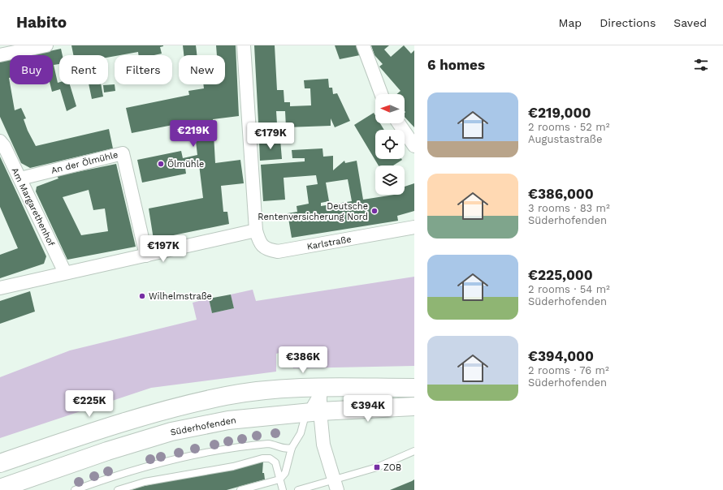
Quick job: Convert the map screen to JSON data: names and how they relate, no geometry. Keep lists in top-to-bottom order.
{
  "streets": {
    "main road": ["Süderhofenden"],
    "street": ["An der Ölmühle", "Am Margarethenhof", "Karlstraße"]
  },
  "crossings": [
    ["An der Ölmühle", "Am Margarethenhof"]
  ],
  "places": {
    "other": ["Ölmühle", "Deutsche Rentenversicherung Nord", "Wilhelmstraße"],
    "transit": ["ZOB"]
  },
  "north": "left",
  "page": {
    "header": "Habito",
    "nav": ["Map", "Directions", "Saved"],
    "heading": "6 homes",
    "chip": [
      "Buy",
      "Rent",
      "Filters",
      "New"
    ],
    "list": [
      {
        "name": "€219,000",
        "note": "2 rooms · 52 m² · Augustastraße"
      },
      {
        "name": "€386,000",
        "note": "3 rooms · 83 m² · Süderhofenden"
      },
      {
        "name": "€225,000",
        "note": "2 rooms · 54 m² · Süderhofenden"
      },
      {
        "name": "€394,000",
        "note": "2 rooms · 76 m² · Süderhofenden"
      }
    ],
    "price": [
      "€219K",
      "€179K",
      "€197K",
      "€386K",
      "€225K",
      "€394K"
    ]
  }
}
